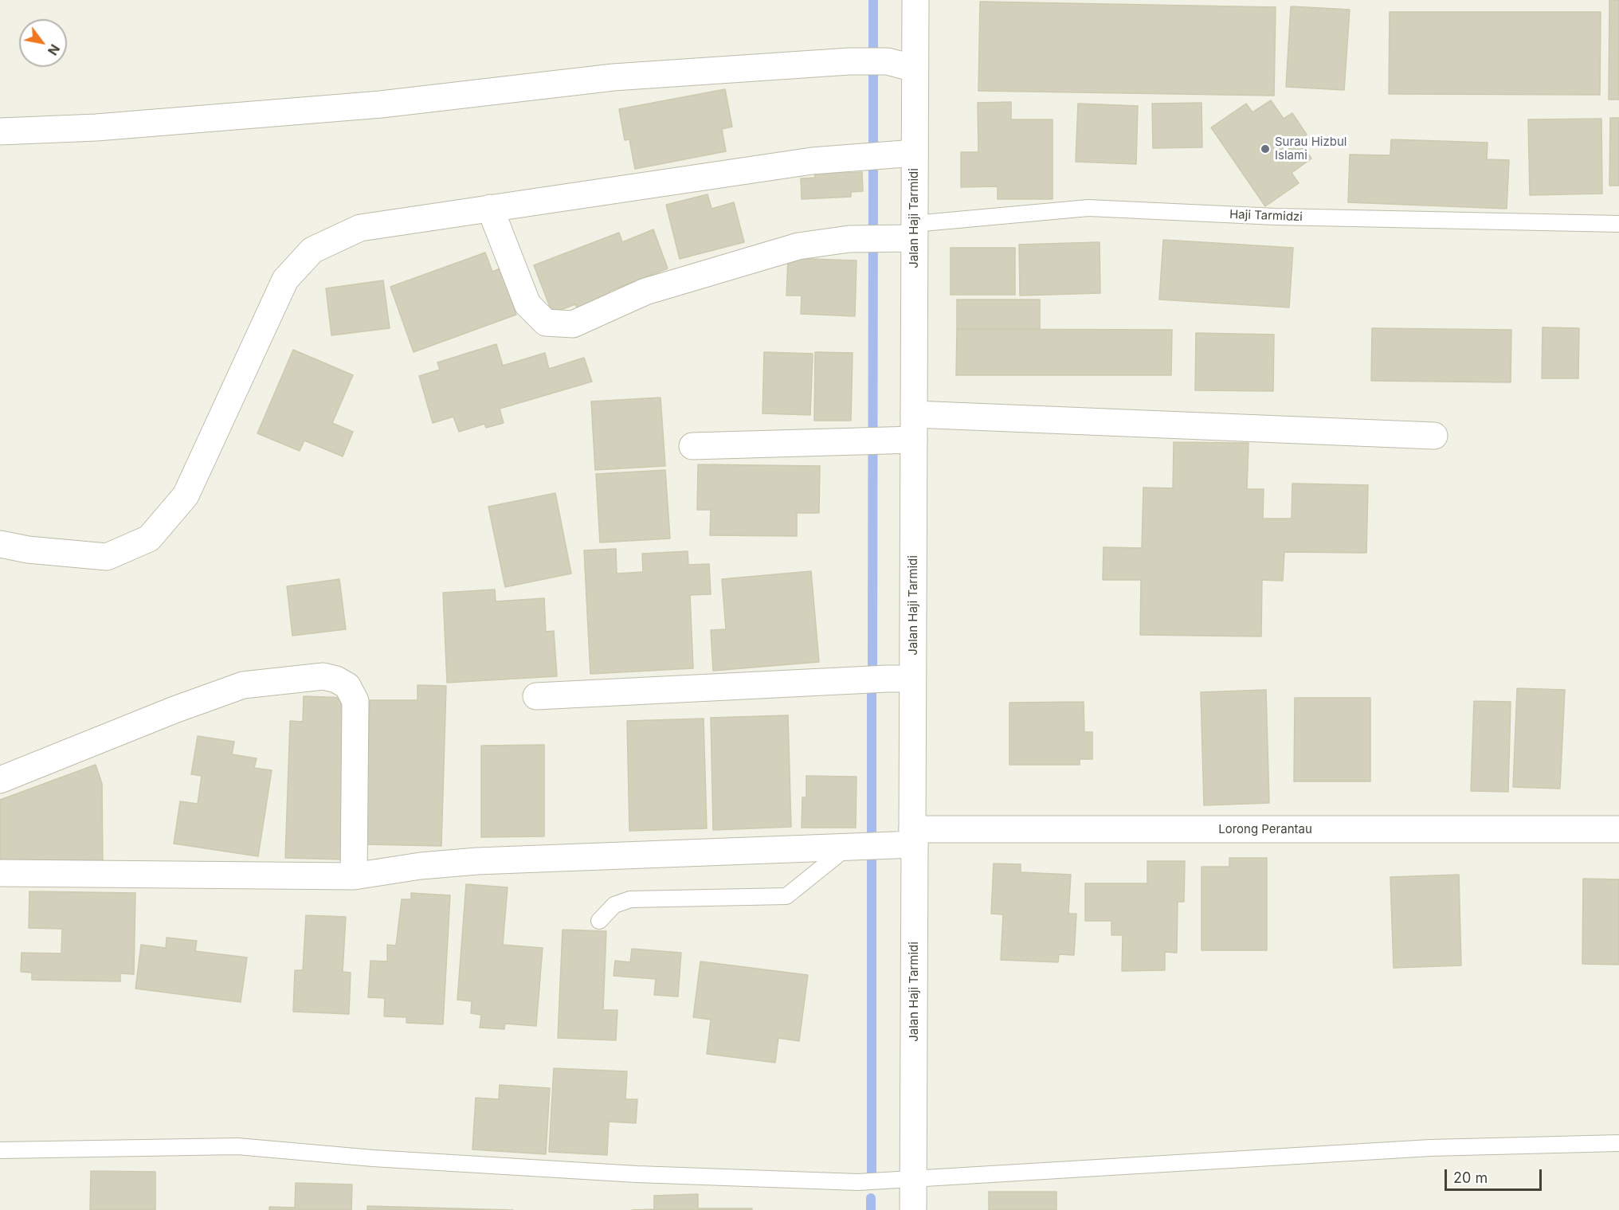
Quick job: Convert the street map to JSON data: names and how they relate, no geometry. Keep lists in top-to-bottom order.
{
  "streets": {
    "street": ["Jalan Haji Tarmidi", "Lorong Perantau"],
    "lane": ["Haji Tarmidzi"]
  },
  "crossings": [
    ["Haji Tarmidzi", "Jalan Haji Tarmidi"],
    ["Jalan Haji Tarmidi", "Lorong Perantau"]
  ],
  "places": ["Surau Hizbul Islami"],
  "scale_bar": "20 m",
  "north": "bottom right"
}
